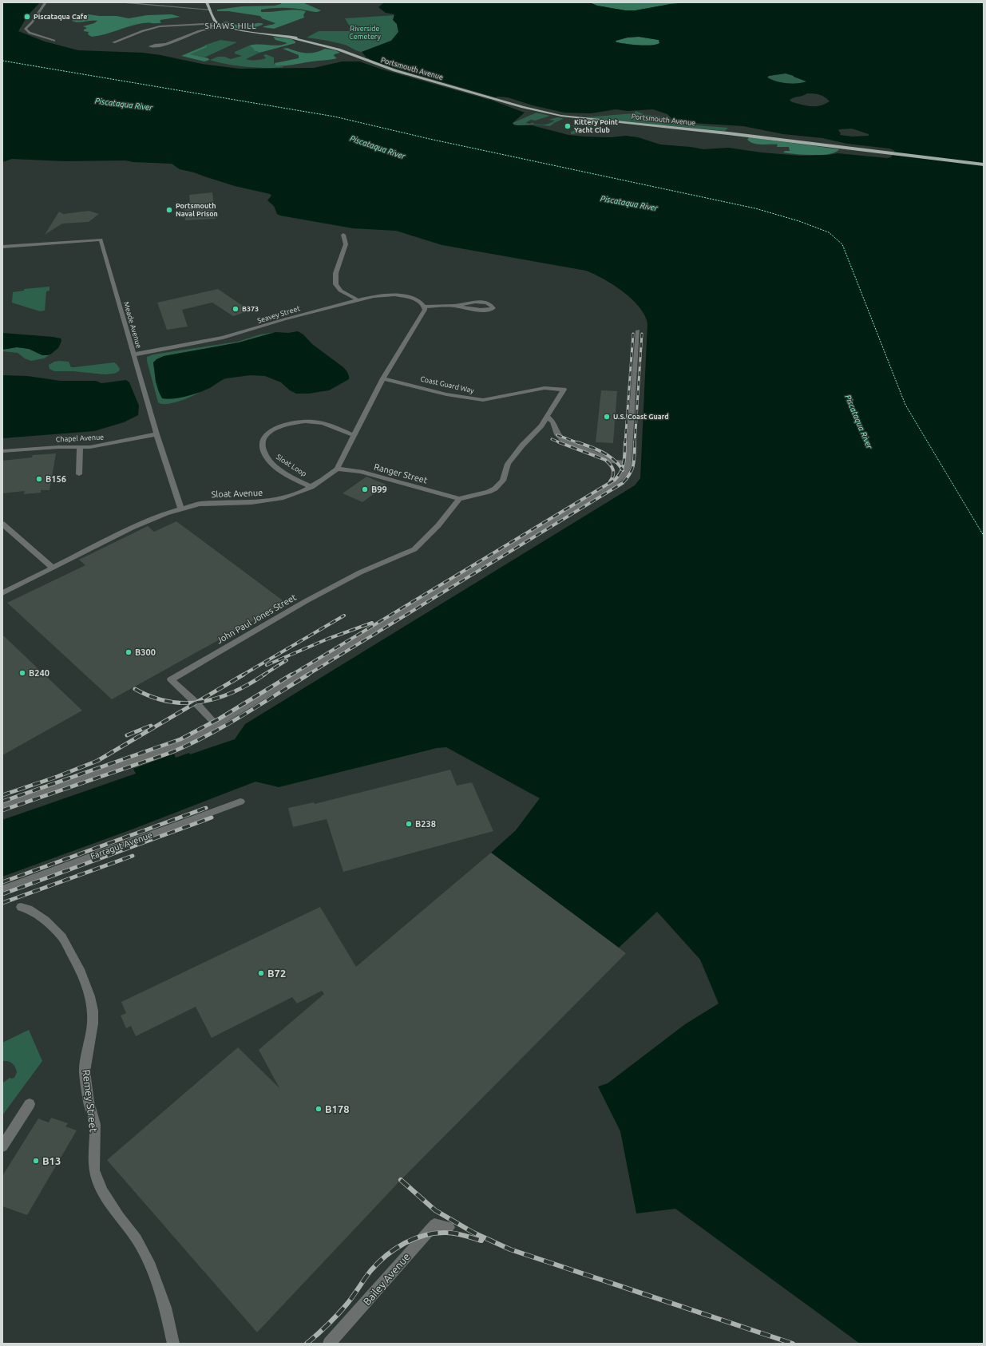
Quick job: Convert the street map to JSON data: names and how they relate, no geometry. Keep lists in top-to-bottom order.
{
  "streets": {
    "main road": ["Portsmouth Avenue"],
    "street": [
      "Seavey Street",
      "Meade Avenue",
      "Coast Guard Way",
      "Chapel Avenue",
      "Sloat Loop",
      "Ranger Street",
      "Sloat Avenue",
      "John Paul Jones Street",
      "Farragut Avenue",
      "Remey Street",
      "Bailey Avenue"
    ]
  },
  "crossings": [
    ["Seavey Street", "Meade Avenue"],
    ["Seavey Street", "Sloat Avenue"],
    ["Meade Avenue", "Chapel Avenue"],
    ["Meade Avenue", "Sloat Avenue"],
    ["Coast Guard Way", "Sloat Avenue"],
    ["Sloat Loop", "Sloat Avenue"],
    ["Ranger Street", "Sloat Avenue"],
    ["Ranger Street", "John Paul Jones Street"]
  ],
  "districts": ["SHAWS HILL"],
  "water": ["Piscataqua River"],
  "parks": ["Riverside Cemetery"],
  "places": [
    "Piscataqua Cafe",
    "Kittery Point Yacht Club",
    "Portsmouth Naval Prison",
    "B373",
    "U.S. Coast Guard",
    "B156",
    "B99",
    "B300",
    "B240",
    "B238",
    "B72",
    "B178",
    "B13"
  ]
}
